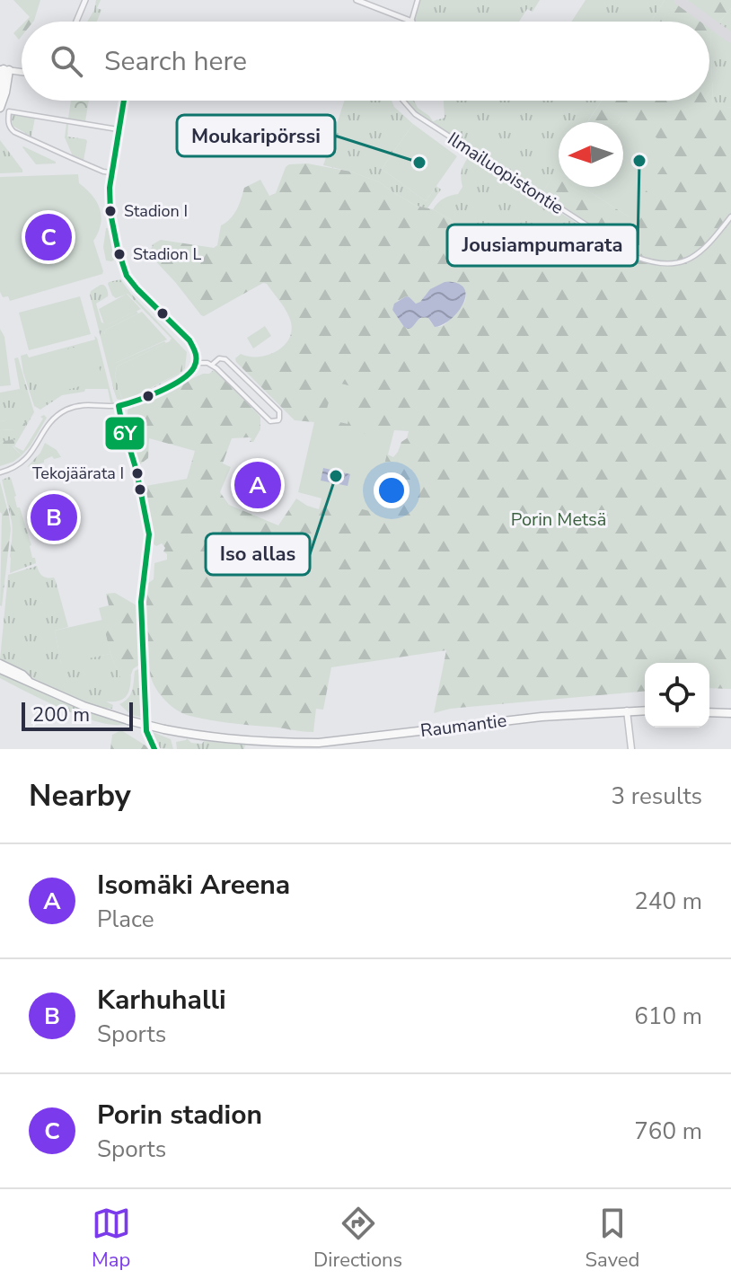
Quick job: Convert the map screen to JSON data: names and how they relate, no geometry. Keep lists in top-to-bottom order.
{
  "streets": {
    "highway": ["Raumantie"],
    "street": ["Ilmailuopistontie"]
  },
  "parks": ["Porin Metsä"],
  "places": [
    "Jousiampumarata",
    "Moukaripörssi",
    "Stadion I",
    "Stadion L",
    "Tekojäärata I",
    "Iso allas"
  ],
  "lines": ["transit line 6Y"],
  "scale_bar": "200 m",
  "north": "left",
  "page": {
    "search": "Search here",
    "pins": ["C", "A", "B"],
    "scale": "200 m",
    "heading": ["Nearby", "3 results"],
    "list": [
      {
        "mark": "A",
        "name": "Isomäki Areena",
        "note": "Place",
        "value": "240 m"
      },
      {
        "mark": "B",
        "name": "Karhuhalli",
        "note": "Sports",
        "value": "610 m"
      },
      {
        "mark": "C",
        "name": "Porin stadion",
        "note": "Sports",
        "value": "760 m"
      }
    ],
    "nav": ["Map", "Directions", "Saved"]
  }
}
